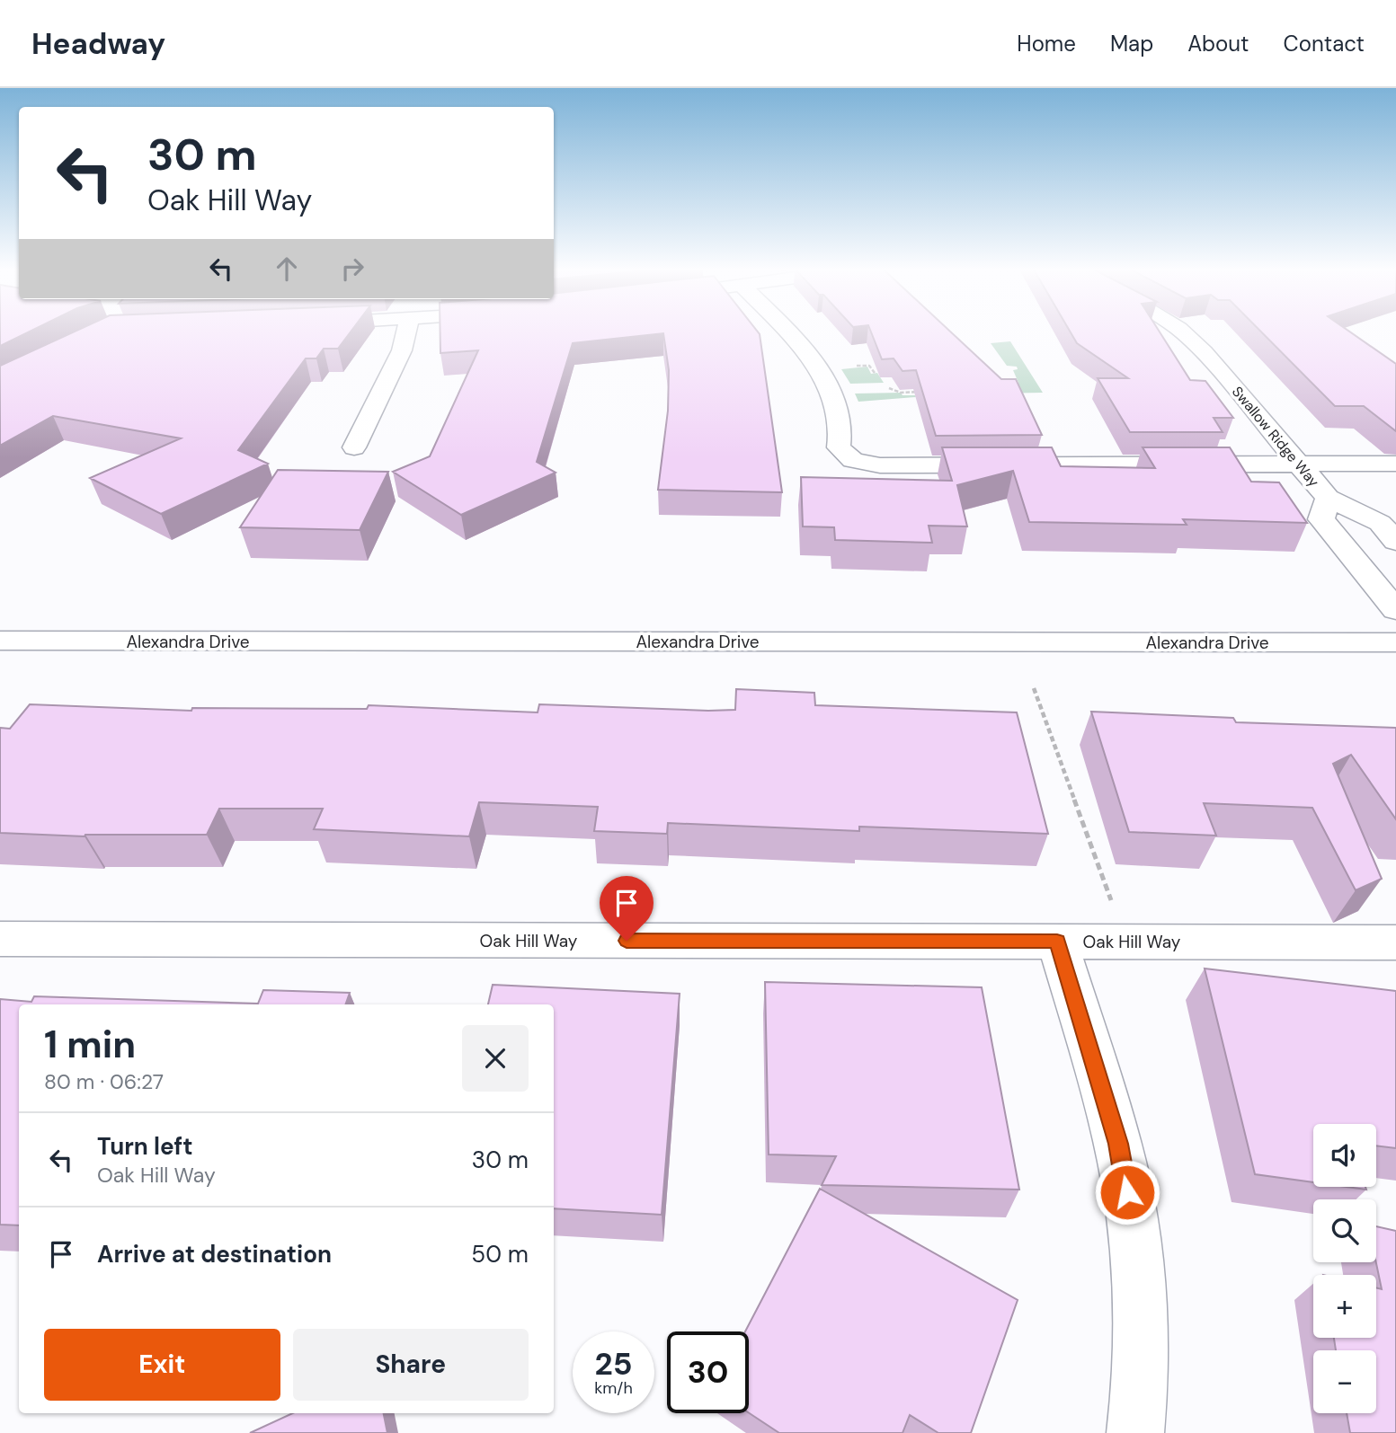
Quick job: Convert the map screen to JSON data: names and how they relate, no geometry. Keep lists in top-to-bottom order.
{
  "streets": {
    "street": ["Swallow Ridge Way", "Alexandra Drive", "Oak Hill Way"]
  },
  "page": {
    "header": "Headway",
    "nav": [
      "Home",
      "Map",
      "About",
      "Contact"
    ],
    "turn": ["30 m", "Oak Hill Way"],
    "heading": ["1 min", "80 m · 06:27"],
    "list": [
      {
        "name": "Turn left",
        "note": "Oak Hill Way",
        "value": "30 m"
      },
      {
        "name": "Arrive at destination",
        "value": "50 m"
      }
    ],
    "map_buttons": ["+", "−"],
    "buttons": ["Exit", "Share"],
    "speed": "25 km/h",
    "limit": "30"
  }
}
